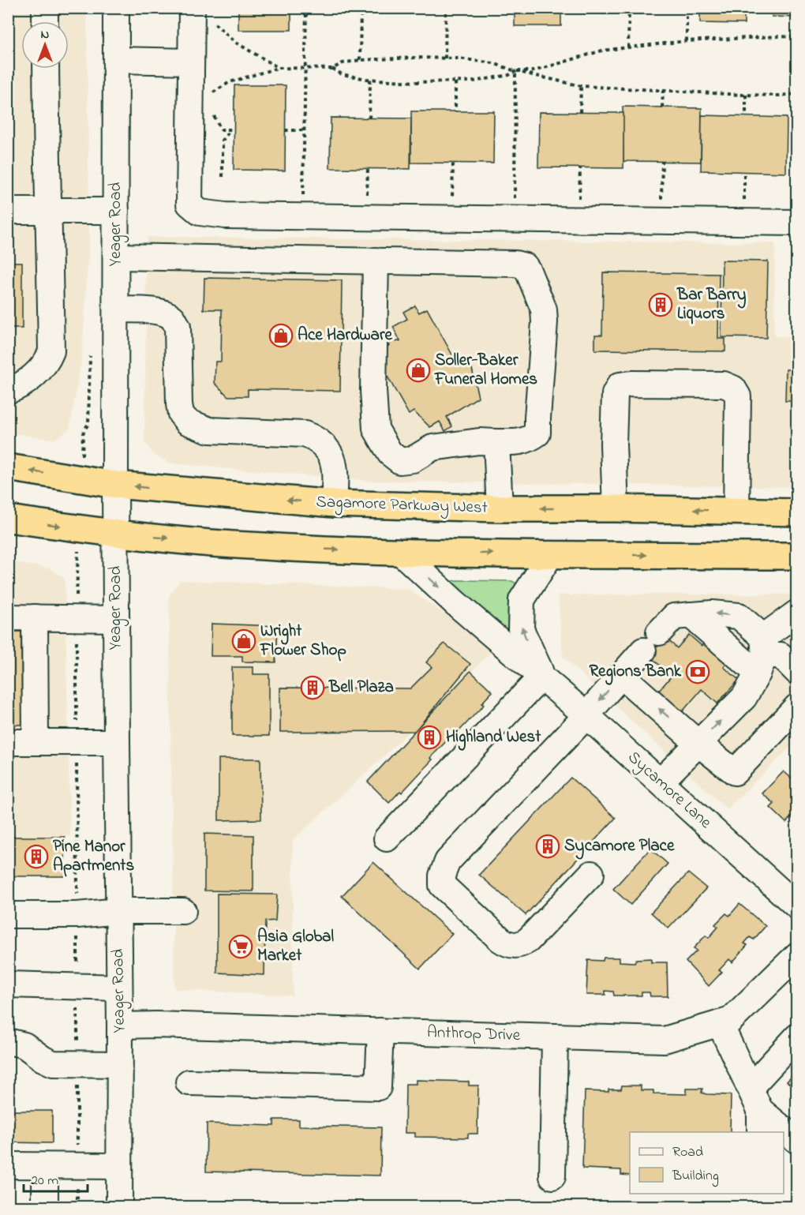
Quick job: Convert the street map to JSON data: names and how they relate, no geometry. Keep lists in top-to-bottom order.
{
  "streets": {
    "highway": ["Sagamore Parkway West"],
    "street": ["Yeager Road", "Sycamore Lane", "Anthrop Drive"]
  },
  "crossings": [
    ["Yeager Road", "Sagamore Parkway West"],
    ["Yeager Road", "Anthrop Drive"]
  ],
  "places": {
    "building": [
      "Bar Barry Liquors",
      "Bell Plaza",
      "Highland West",
      "Sycamore Place",
      "Pine Manor Apartments"
    ],
    "shop": ["Ace Hardware", "Soller-Baker Funeral Homes", "Wright Flower Shop"],
    "bank": ["Regions Bank"],
    "supermarket": ["Asia Global Market"]
  },
  "legend": ["Road", "Building"],
  "scale_bar": "20 m",
  "north": "top"
}
